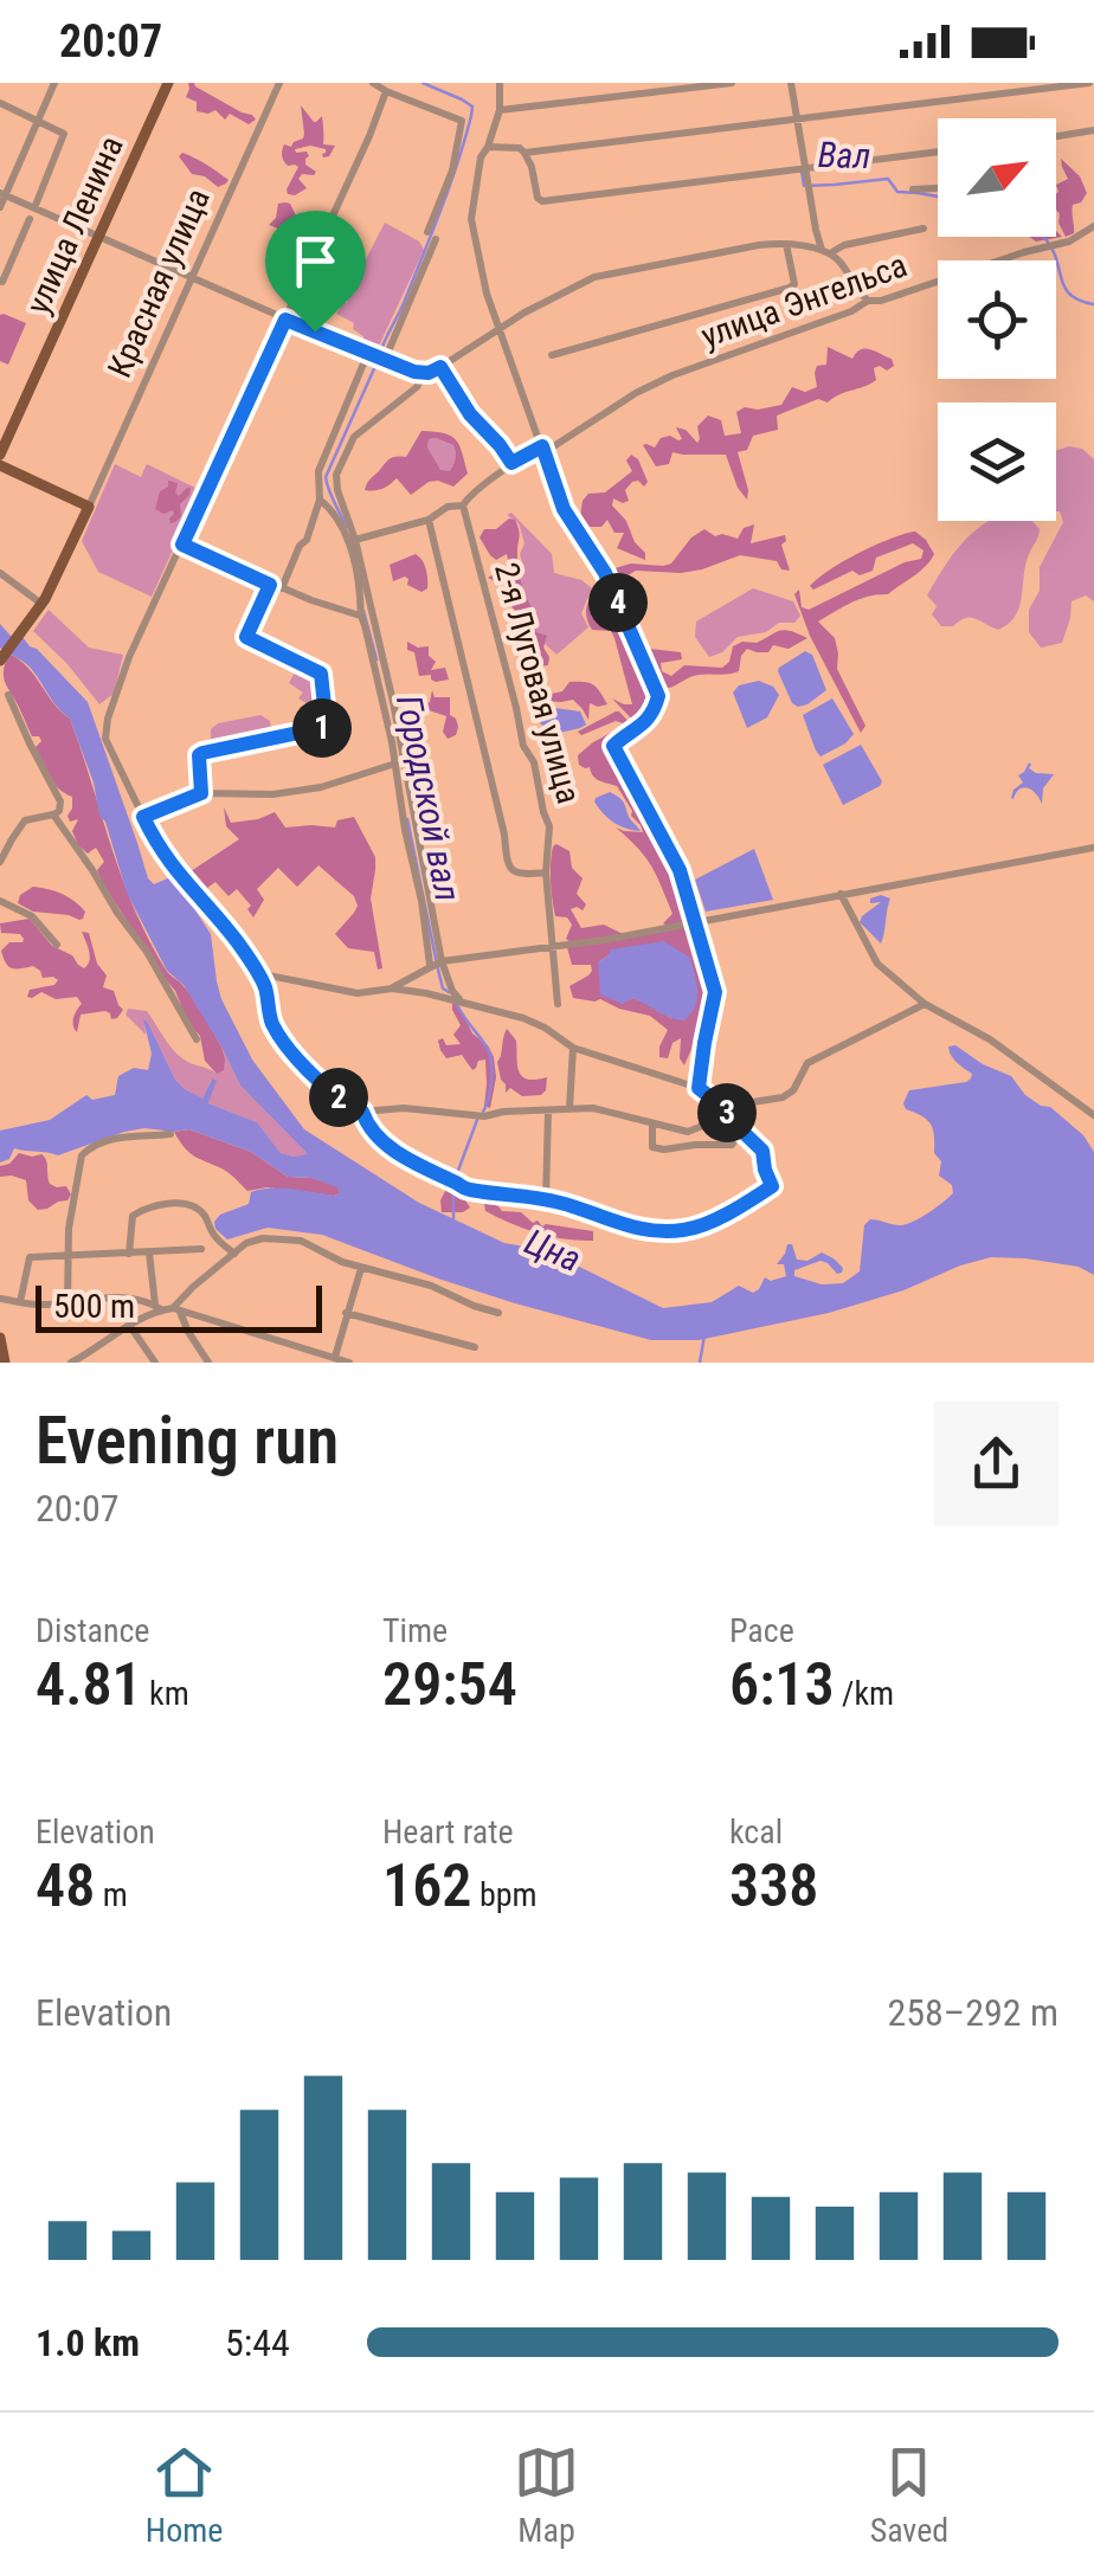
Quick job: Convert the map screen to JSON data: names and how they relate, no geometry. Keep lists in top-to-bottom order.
{
  "streets": {
    "main road": ["улица Ленина"],
    "street": ["Красная улица", "улица Энгельса", "2-я Луговая улица"]
  },
  "crossings": [
    ["улица Энгельса", "2-я Луговая улица"]
  ],
  "water": ["Вал", "Городской вал", "Цна"],
  "scale_bar": "500 m",
  "north": "top right",
  "page": {
    "status": "20:07",
    "pins": [
      "4",
      "1",
      "2",
      "3"
    ],
    "scale": "500 m",
    "heading": ["Evening run", "20:07"],
    "stats": [
      ["Distance", "4.81 km"],
      ["Time", "29:54"],
      ["Pace", "6:13 /km"],
      ["Elevation", "48 m"],
      ["Heart rate", "162 bpm"],
      ["kcal", "338"]
    ],
    "chart": ["Elevation", "258–292 m"],
    "list": [
      {
        "name": "1.0 km",
        "note": "5:44"
      }
    ],
    "tabs": ["Home", "Map", "Saved"]
  }
}
